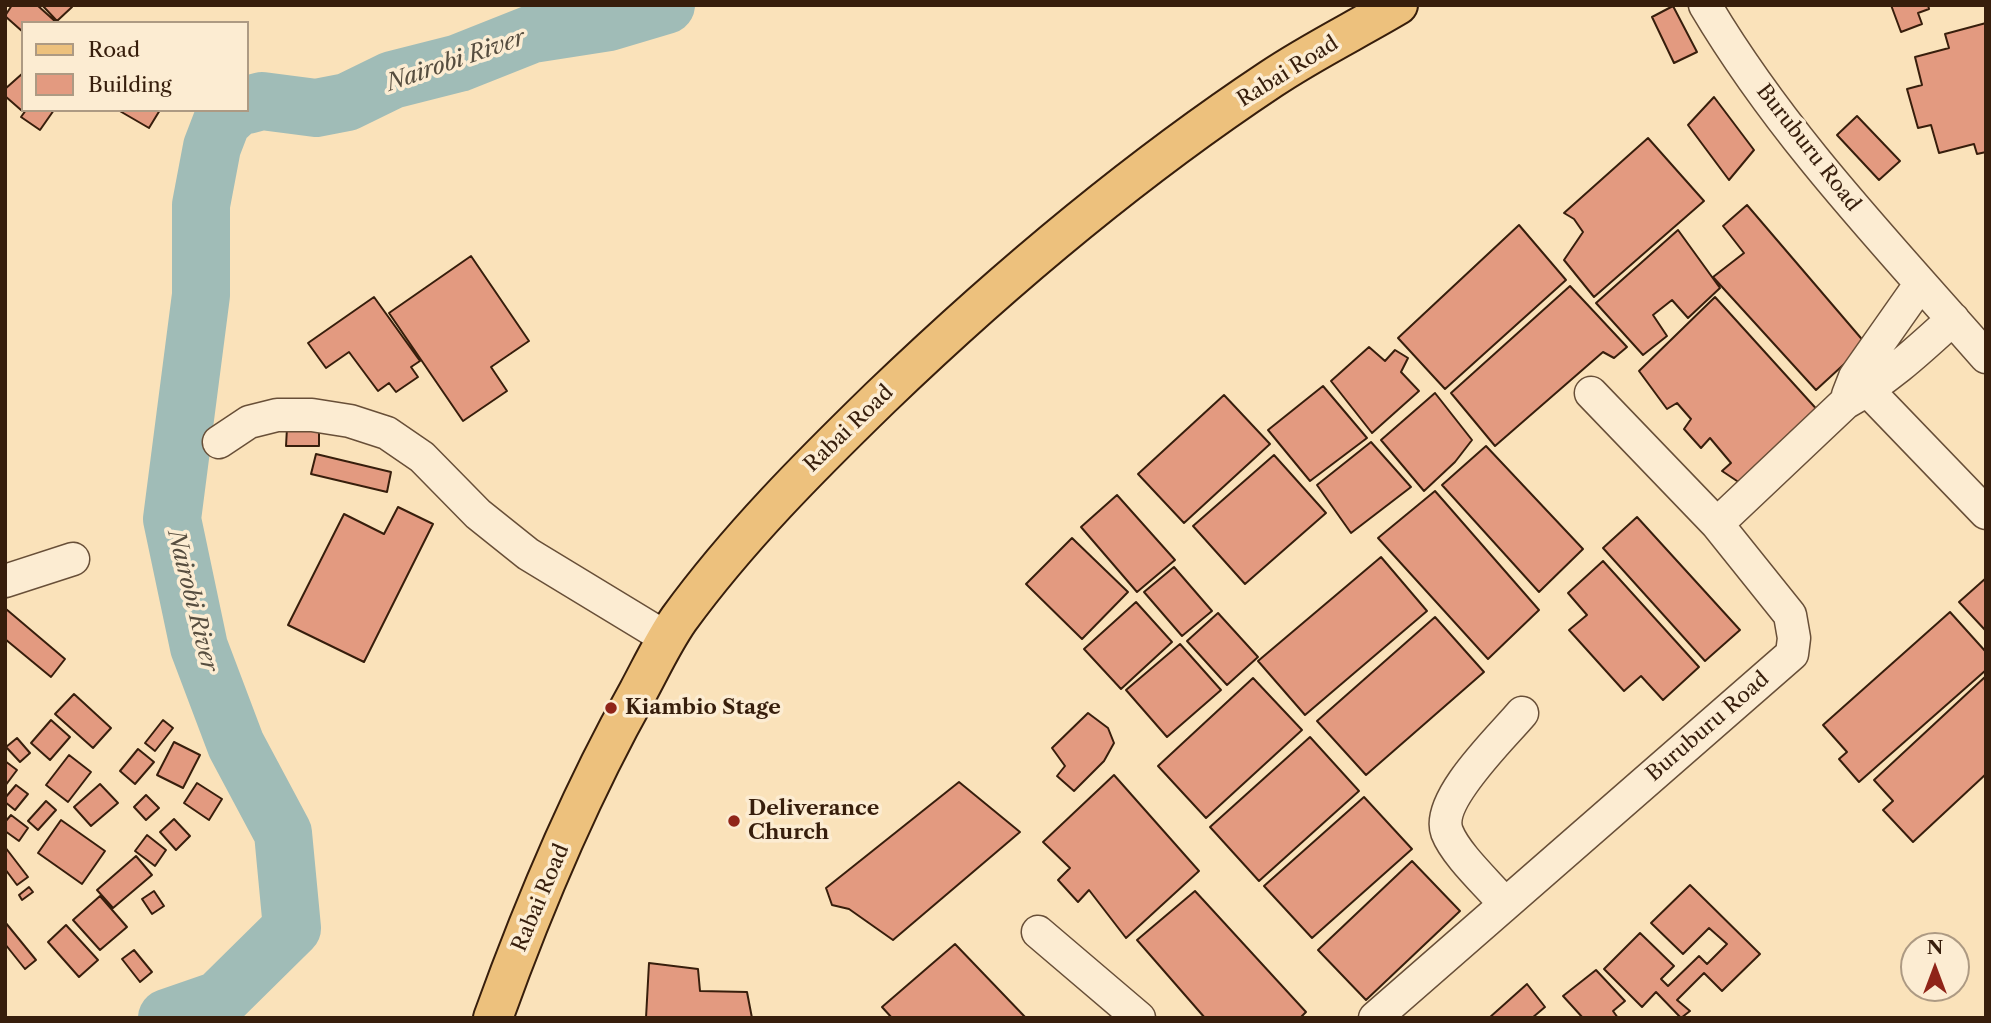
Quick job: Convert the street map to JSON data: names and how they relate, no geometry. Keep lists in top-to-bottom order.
{
  "streets": {
    "main road": ["Rabai Road"],
    "street": ["Buruburu Road"]
  },
  "water": ["Nairobi River"],
  "places": ["Kiambio Stage", "Deliverance Church"],
  "legend": ["Road", "Building"],
  "north": "top"
}
